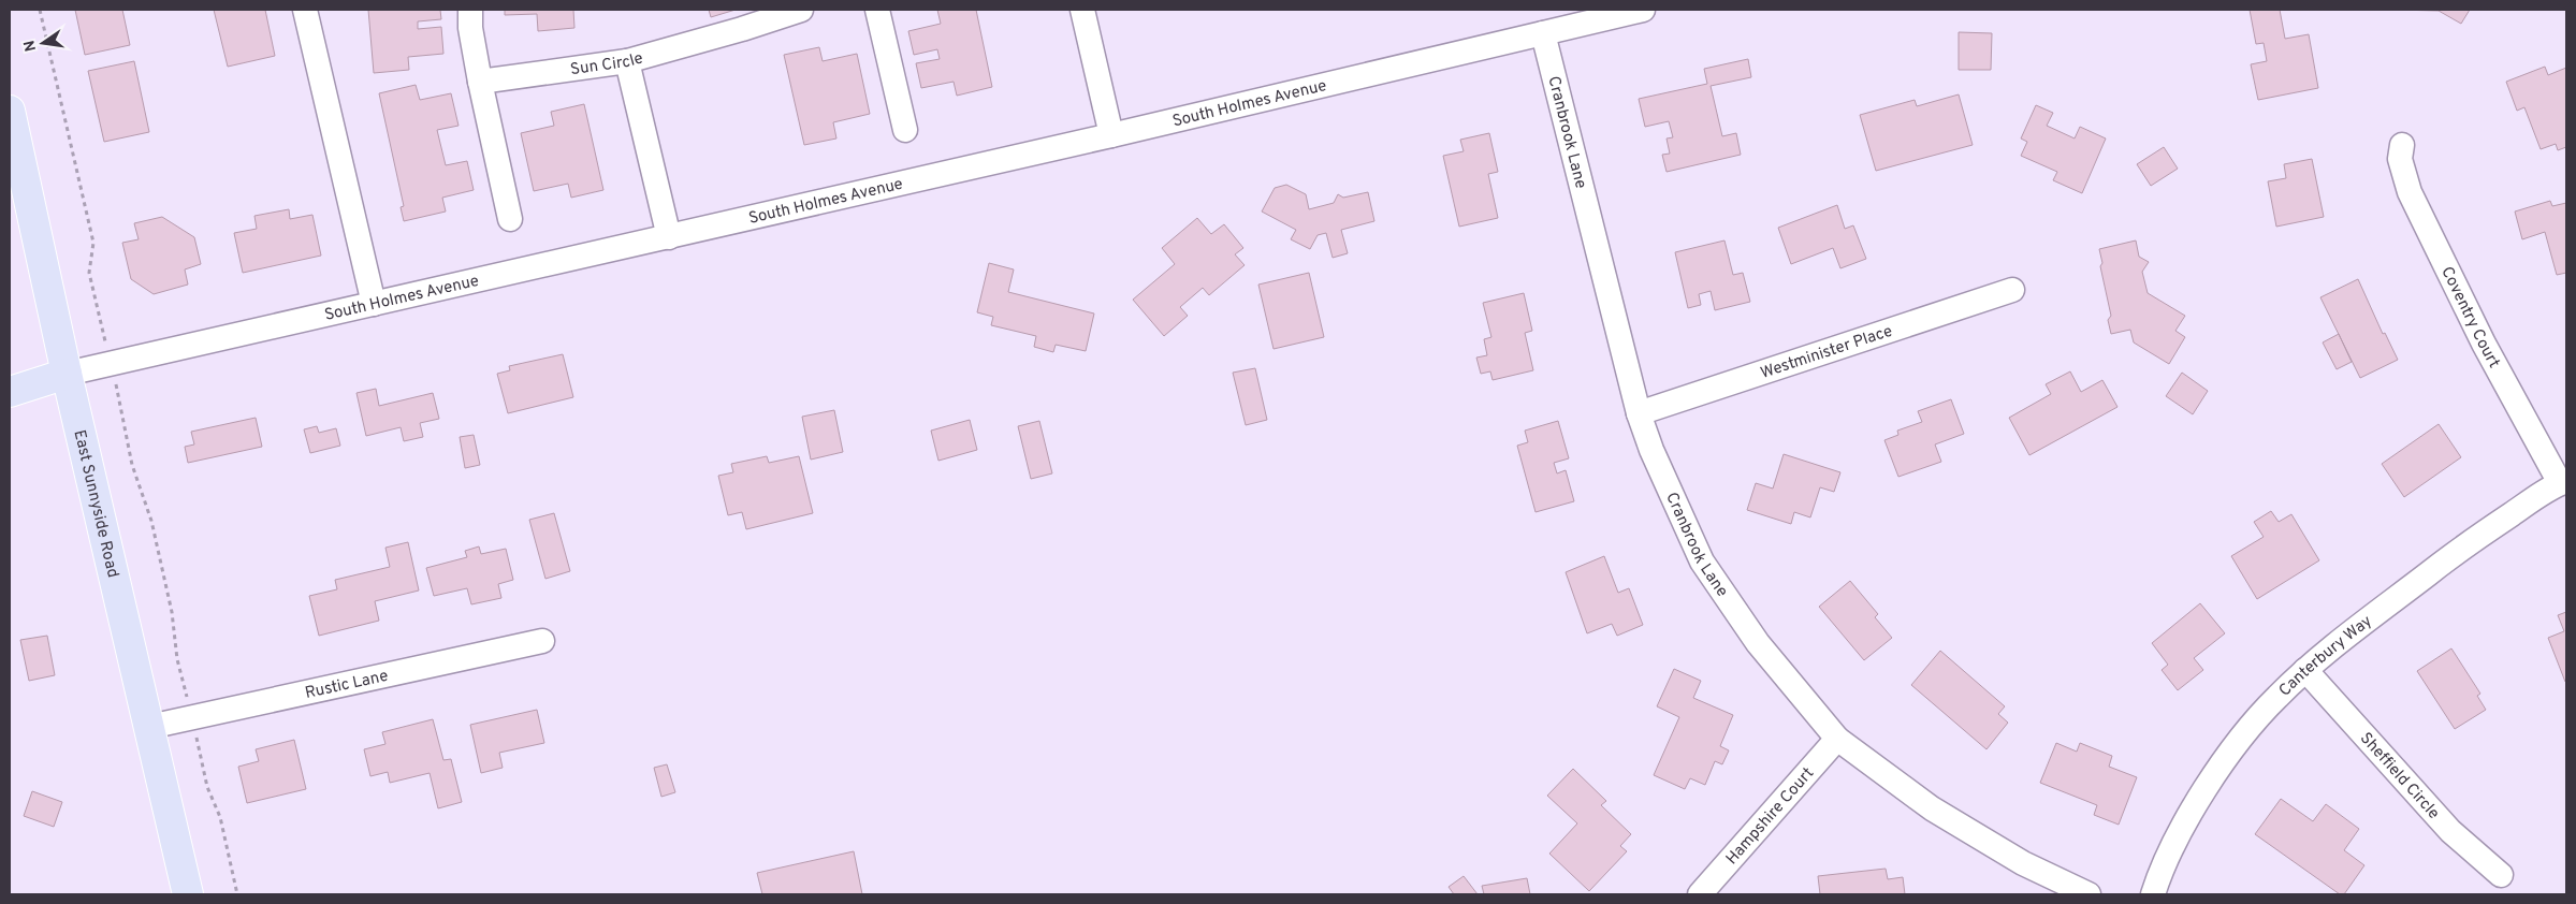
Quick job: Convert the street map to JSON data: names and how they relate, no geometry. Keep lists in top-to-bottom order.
{
  "streets": {
    "main road": ["South Holmes Avenue", "East Sunnyside Road"],
    "street": [
      "Sun Circle",
      "Cranbrook Lane",
      "Coventry Court",
      "Westminister Place",
      "Canterbury Way",
      "Rustic Lane",
      "Sheffield Circle",
      "Hampshire Court"
    ]
  },
  "crossings": [
    ["South Holmes Avenue", "Cranbrook Lane"],
    ["South Holmes Avenue", "East Sunnyside Road"],
    ["Cranbrook Lane", "Westminister Place"],
    ["Cranbrook Lane", "Hampshire Court"],
    ["Coventry Court", "Canterbury Way"],
    ["East Sunnyside Road", "Rustic Lane"],
    ["Canterbury Way", "Sheffield Circle"]
  ],
  "north": "left"
}
